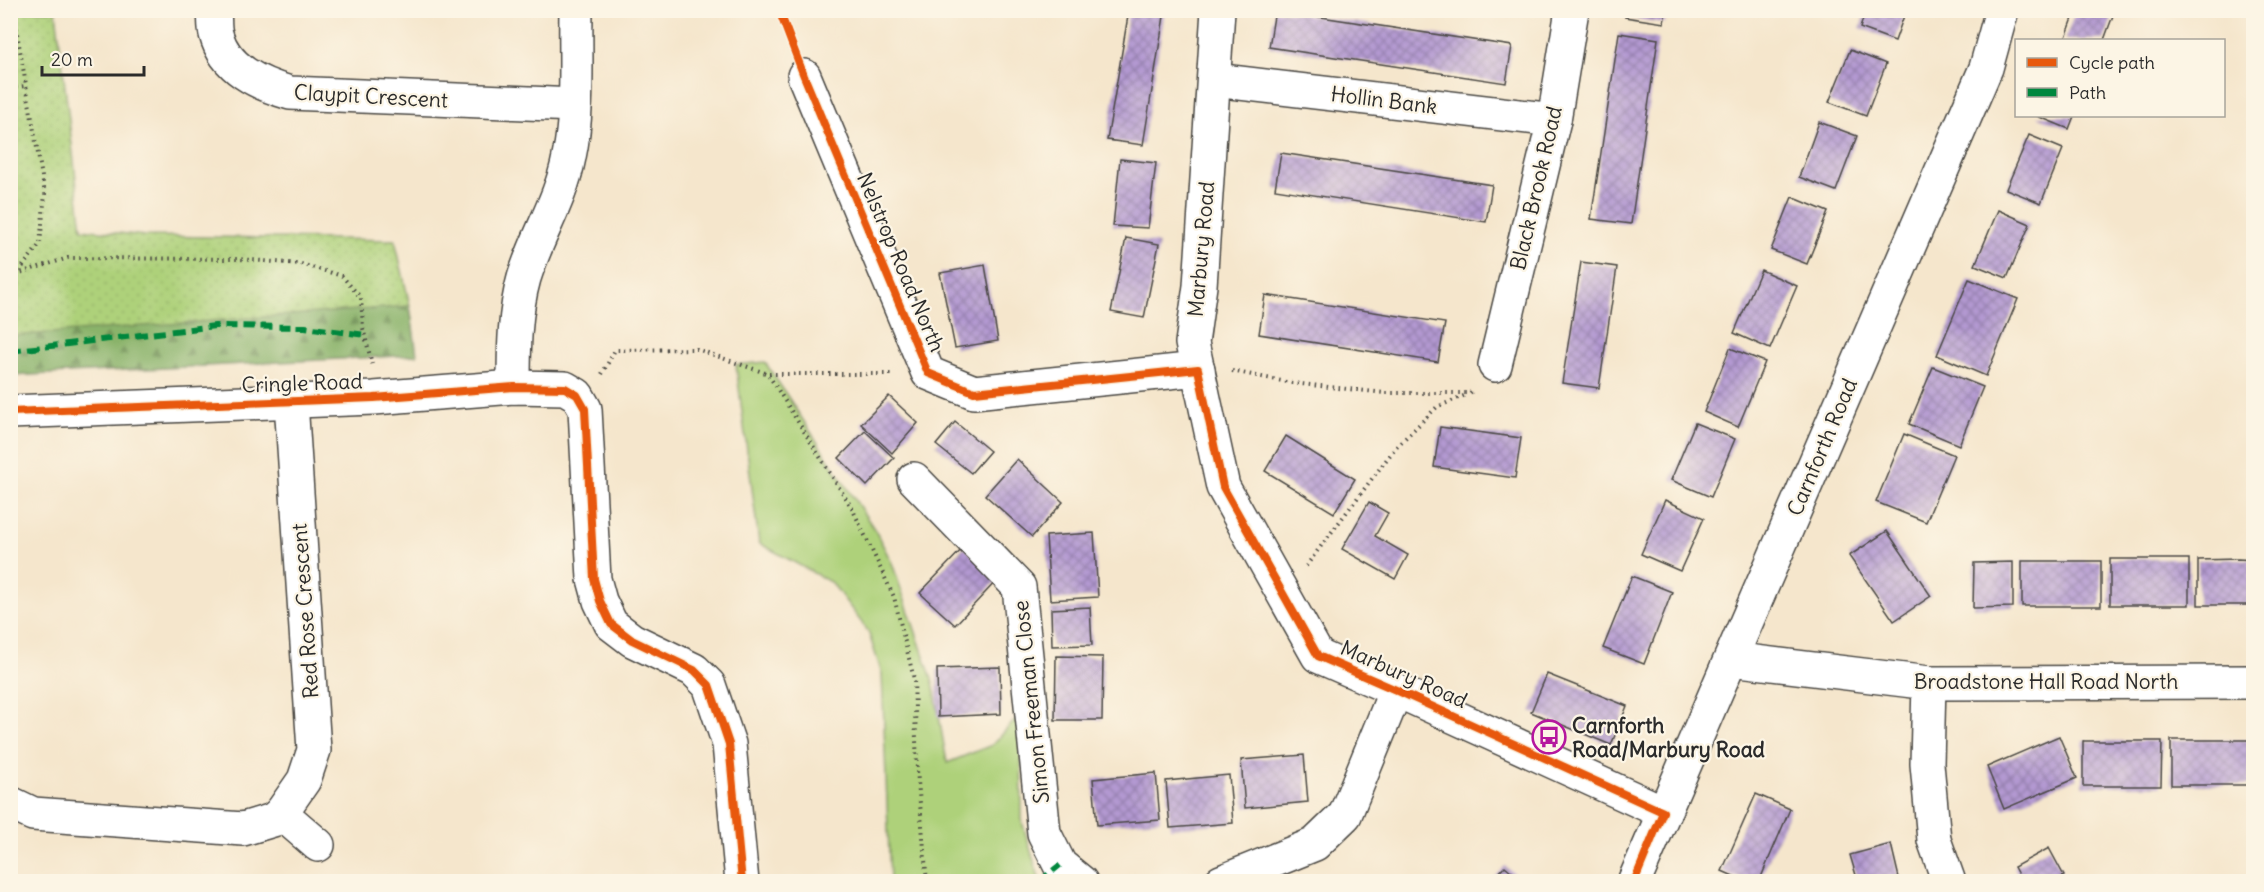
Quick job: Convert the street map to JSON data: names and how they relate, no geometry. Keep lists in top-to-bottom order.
{
  "streets": {
    "street": [
      "Claypit Crescent",
      "Hollin Bank",
      "Black Brook Road",
      "Marbury Road",
      "Nelstrop Road North",
      "Cringle Road",
      "Carnforth Road",
      "Red Rose Crescent",
      "Broadstone Hall Road North",
      "Simon Freeman Close"
    ]
  },
  "crossings": [
    ["Hollin Bank", "Black Brook Road"],
    ["Hollin Bank", "Marbury Road"],
    ["Marbury Road", "Nelstrop Road North"],
    ["Marbury Road", "Carnforth Road"],
    ["Cringle Road", "Red Rose Crescent"],
    ["Carnforth Road", "Broadstone Hall Road North"]
  ],
  "places": {
    "bus stop": ["Carnforth Road/Marbury Road"]
  },
  "legend": ["Cycle path", "Path"],
  "scale_bar": "20 m"
}
